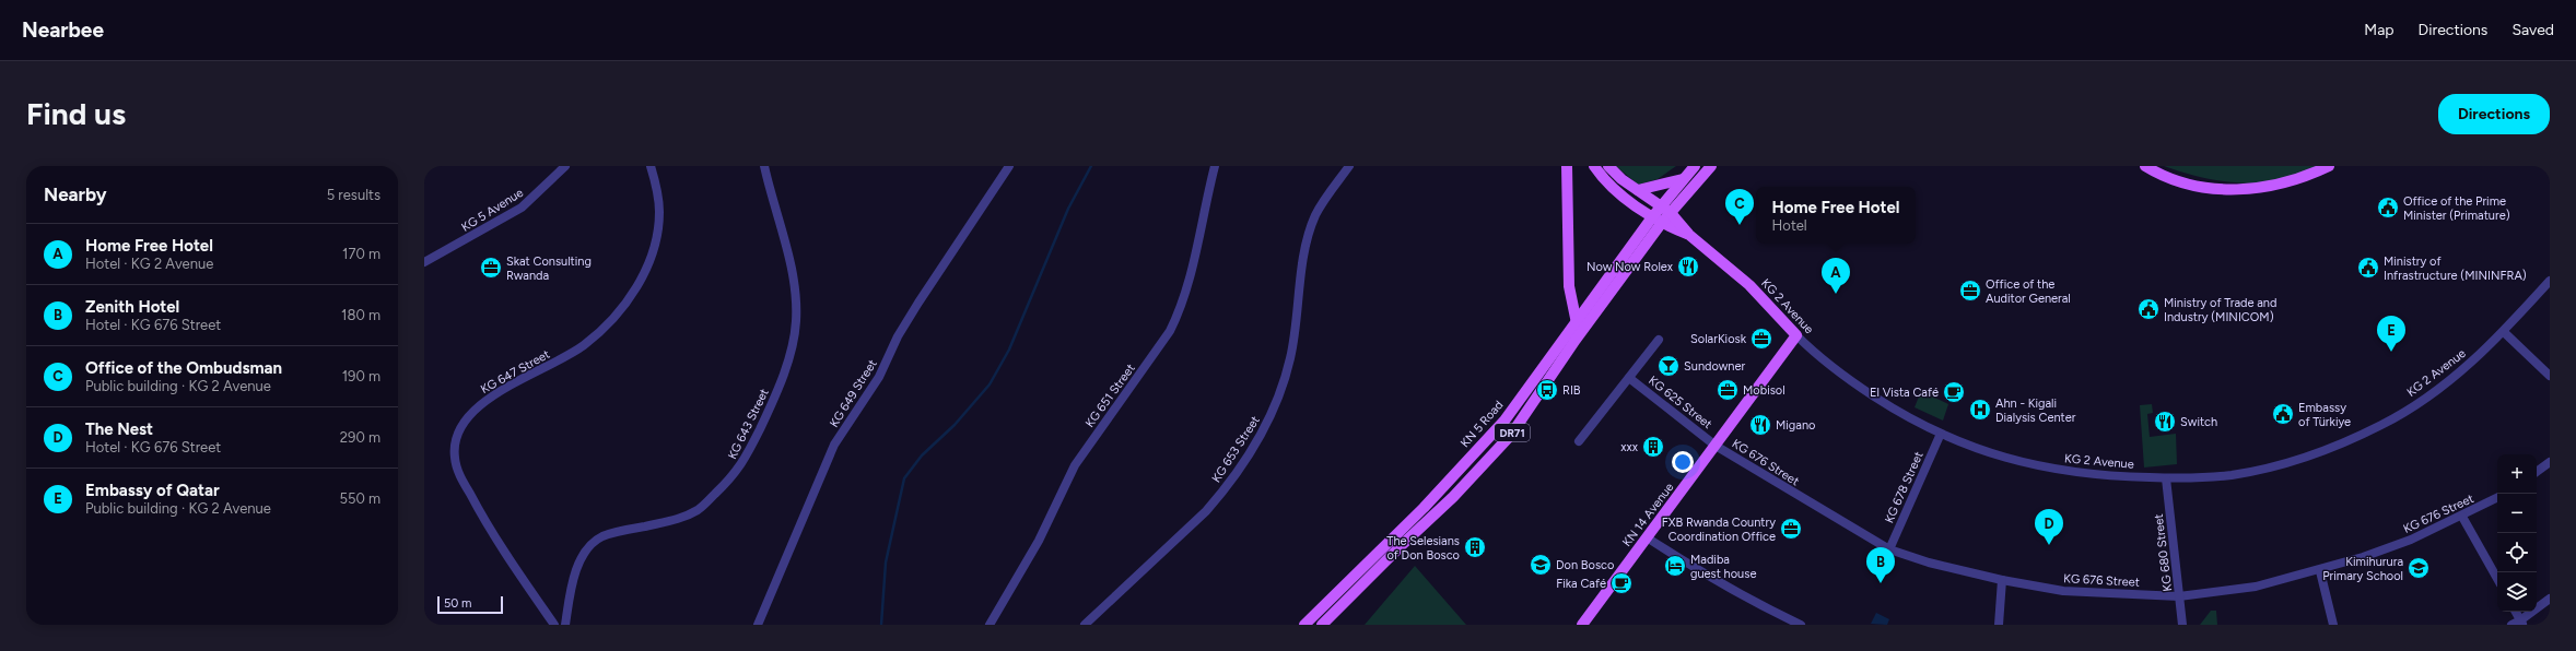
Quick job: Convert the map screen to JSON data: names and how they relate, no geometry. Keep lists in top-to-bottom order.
{
  "streets": {
    "main road": [
      "KG 2 Avenue",
      "KN 5 Road",
      "DR71",
      "KN 14 Avenue"
    ],
    "street": [
      "KG 5 Avenue",
      "KG 647 Street",
      "KG 649 Street",
      "KG 651 Street",
      "KG 625 Street",
      "KG 643 Street",
      "KG 653 Street",
      "KG 676 Street",
      "KG 678 Street",
      "KG 680 Street"
    ]
  },
  "crossings": [
    ["KG 2 Avenue", "KN 5 Road"],
    ["KG 2 Avenue", "KG 678 Street"],
    ["KG 2 Avenue", "KN 14 Avenue"],
    ["KG 2 Avenue", "KG 680 Street"],
    ["KG 625 Street", "KG 676 Street"],
    ["KG 625 Street", "KN 14 Avenue"],
    ["KG 676 Street", "KG 678 Street"],
    ["KG 676 Street", "KN 14 Avenue"],
    ["KG 676 Street", "KG 680 Street"]
  ],
  "places": {
    "public building": [
      "Office of the Prime Minister (Primature)",
      "Ministry of Infrastructure (MININFRA)",
      "Ministry of Trade and Industry (MINICOM)",
      "Embassy of Türkiye"
    ],
    "restaurant": ["Now Now Rolex", "Switch", "Migano"],
    "office": [
      "Skat Consulting Rwanda",
      "Office of the Auditor General",
      "SolarKiosk",
      "Mobisol",
      "FXB Rwanda Country Coordination Office"
    ],
    "bar": ["Sundowner"],
    "bus stop": ["RIB"],
    "cafe": ["El Vista Café", "Fika Café"],
    "hospital": ["Ahn - Kigali Dialysis Center"],
    "building": ["xxx", "The Selesians of Don Bosco"],
    "school or university": ["Don Bosco", "Kimihurura Primary School"],
    "hotel": ["Madiba guest house"]
  },
  "scale_bar": "50 m",
  "page": {
    "header": "Nearbee",
    "nav": ["Map", "Directions", "Saved"],
    "buttons": "Directions",
    "title": "Find us",
    "heading": ["Nearby", "5 results"],
    "popup": ["Home Free Hotel", "Hotel"],
    "pins": [
      "C",
      "A",
      "E",
      "D",
      "B"
    ],
    "list": [
      {
        "mark": "A",
        "name": "Home Free Hotel",
        "note": "Hotel · KG 2 Avenue",
        "value": "170 m"
      },
      {
        "mark": "B",
        "name": "Zenith Hotel",
        "note": "Hotel · KG 676 Street",
        "value": "180 m"
      },
      {
        "mark": "C",
        "name": "Office of the Ombudsman",
        "note": "Public building · KG 2 Avenue",
        "value": "190 m"
      },
      {
        "mark": "D",
        "name": "The Nest",
        "note": "Hotel · KG 676 Street",
        "value": "290 m"
      },
      {
        "mark": "E",
        "name": "Embassy of Qatar",
        "note": "Public building · KG 2 Avenue",
        "value": "550 m"
      }
    ],
    "map_buttons": ["+", "−"],
    "scale": "50 m"
  }
}
